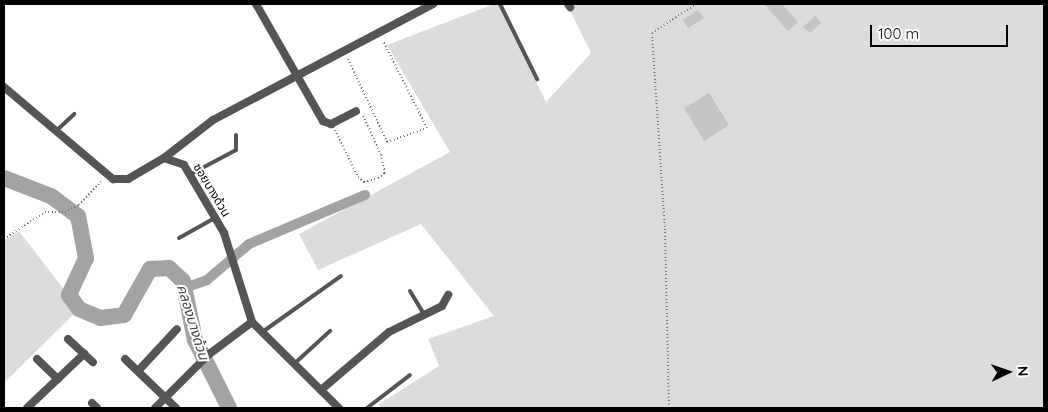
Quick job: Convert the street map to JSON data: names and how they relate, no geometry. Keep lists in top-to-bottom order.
{
  "streets": {
    "street": ["ซอยบางด้วน"]
  },
  "water": ["คลองบางด้วน"],
  "scale_bar": "100 m",
  "north": "right"
}
